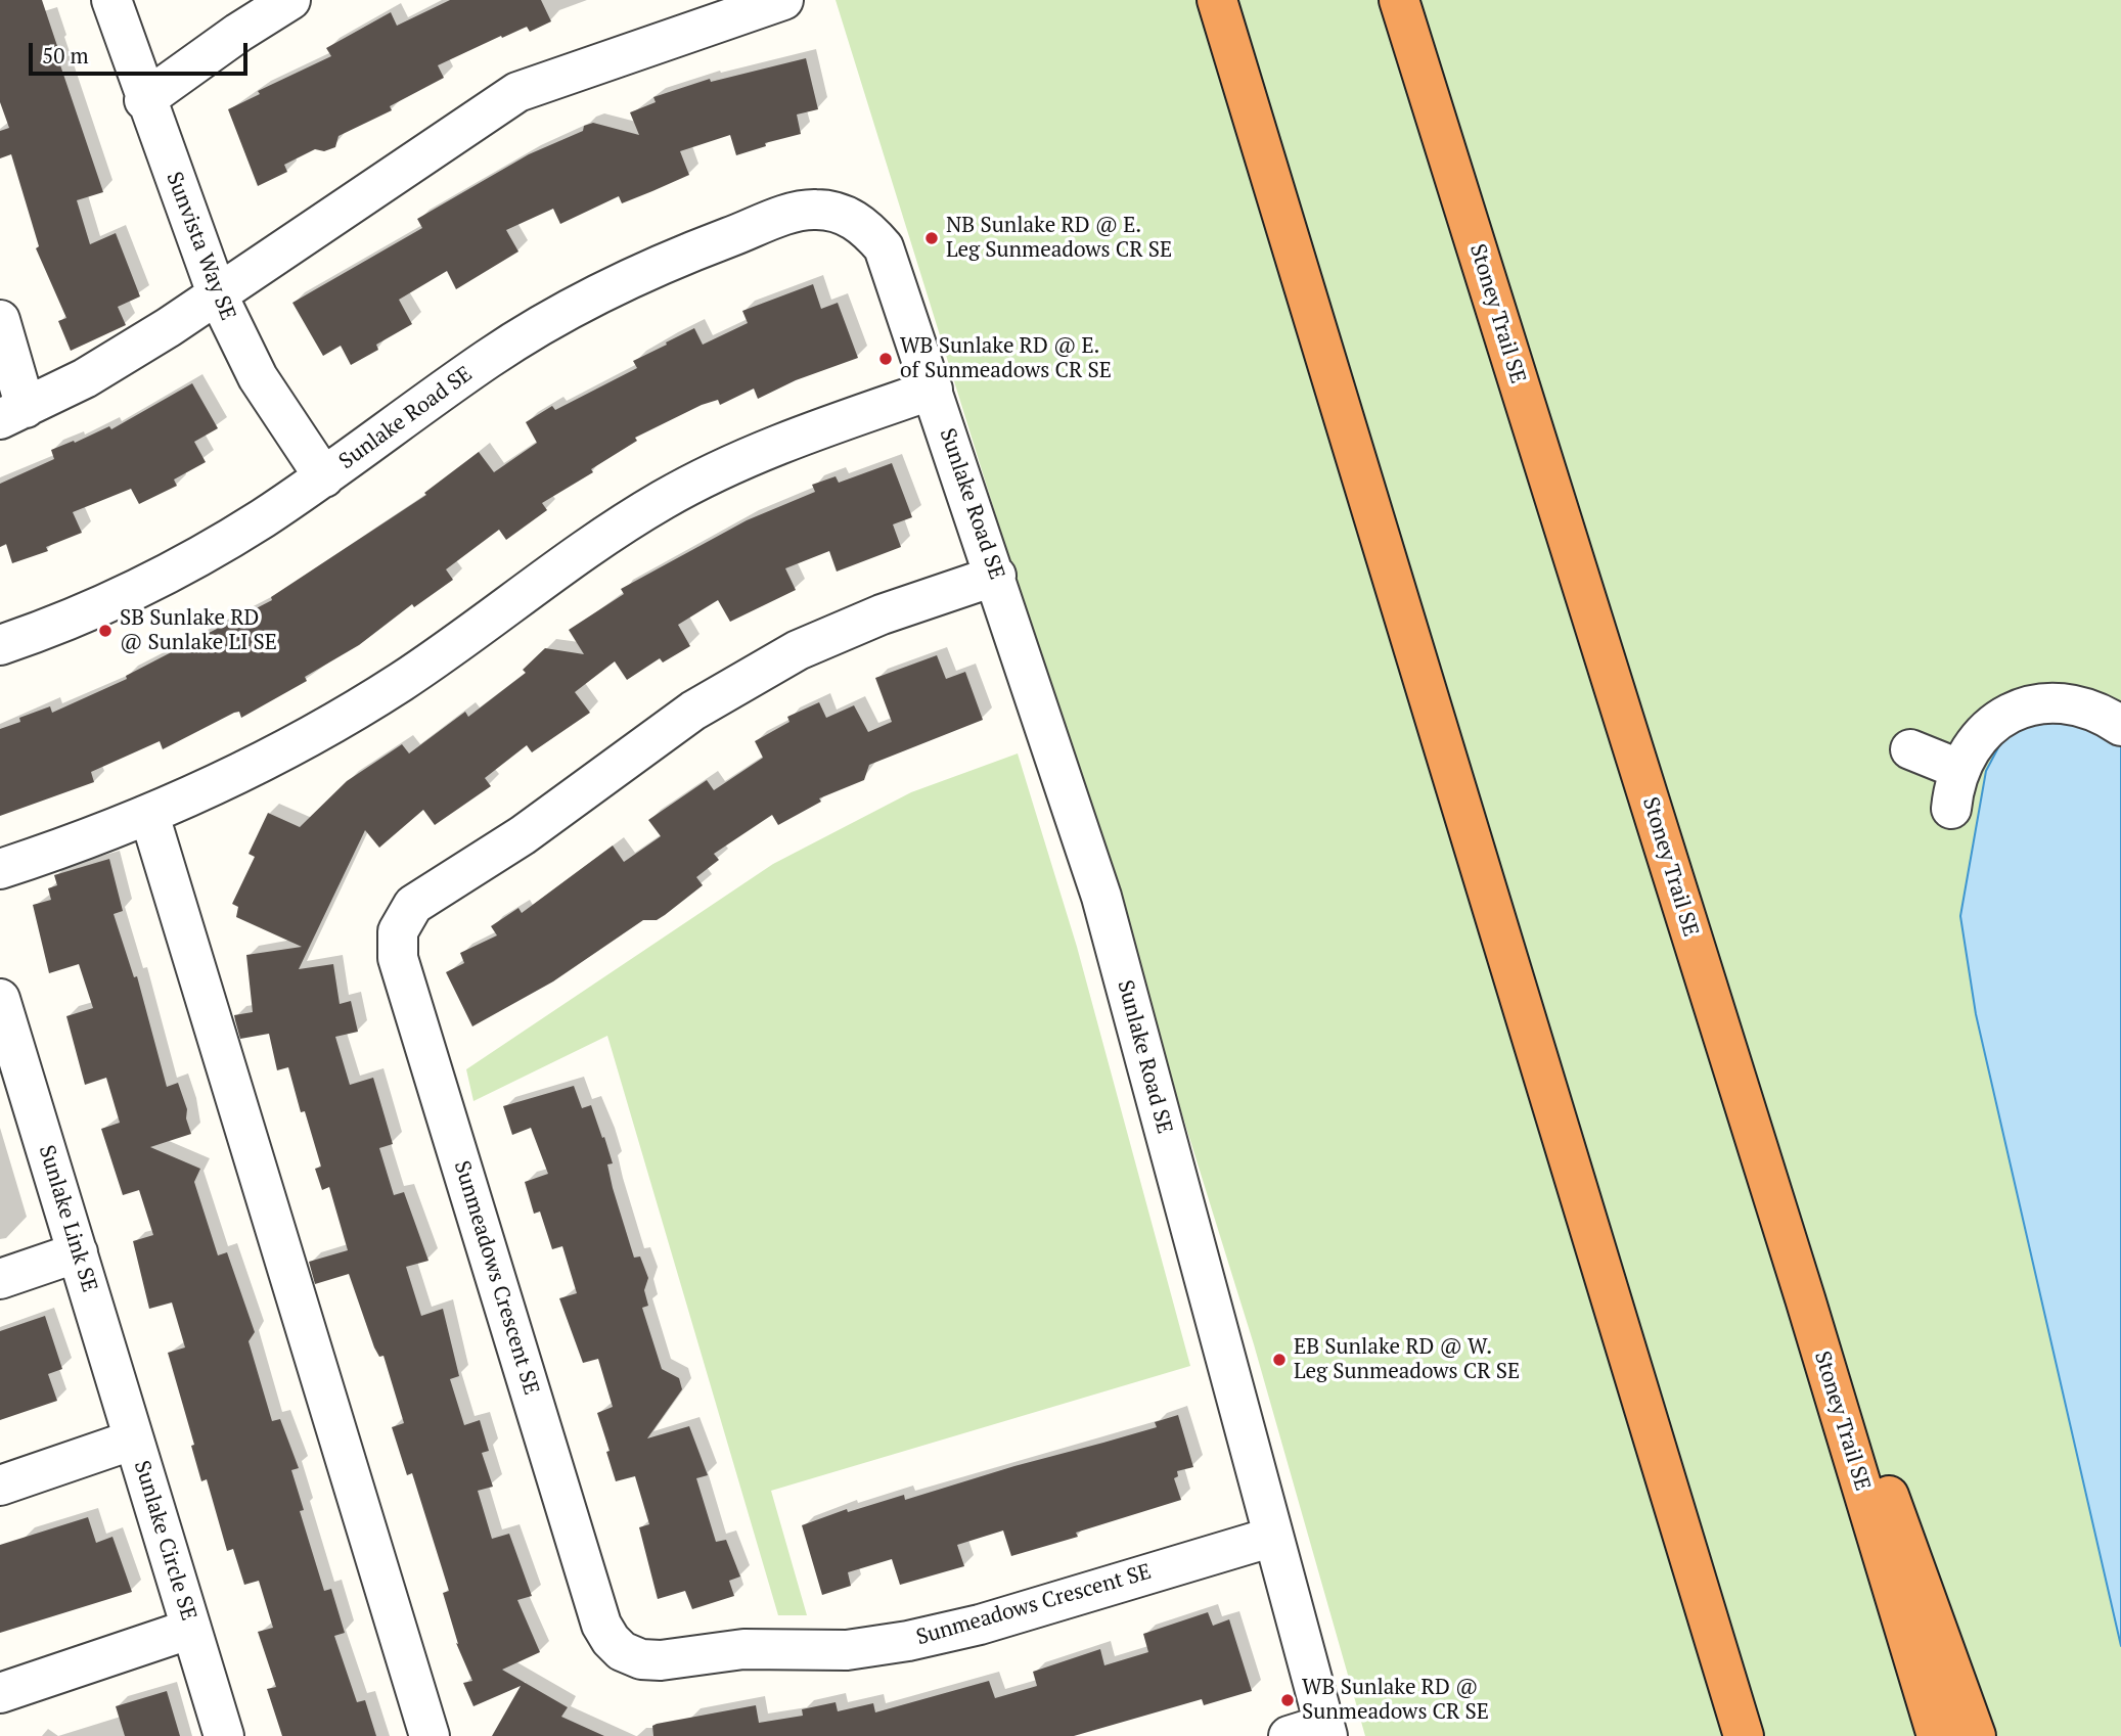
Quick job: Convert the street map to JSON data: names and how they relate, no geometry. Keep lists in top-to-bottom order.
{
  "streets": {
    "highway": ["Stoney Trail SE"],
    "street": [
      "Sunvista Way SE",
      "Sunlake Road SE",
      "Sunlake Link SE",
      "Sunmeadows Crescent SE",
      "Sunlake Circle SE"
    ]
  },
  "crossings": [
    ["Sunvista Way SE", "Sunlake Road SE"],
    ["Sunlake Road SE", "Sunmeadows Crescent SE"],
    ["Sunlake Link SE", "Sunlake Circle SE"]
  ],
  "places": [
    "NB Sunlake RD @ E. Leg Sunmeadows CR SE",
    "WB Sunlake RD @ E. of Sunmeadows CR SE",
    "SB Sunlake RD @ Sunlake LI SE",
    "EB Sunlake RD @ W. Leg Sunmeadows CR SE",
    "WB Sunlake RD @ Sunmeadows CR SE"
  ],
  "scale_bar": "50 m"
}
